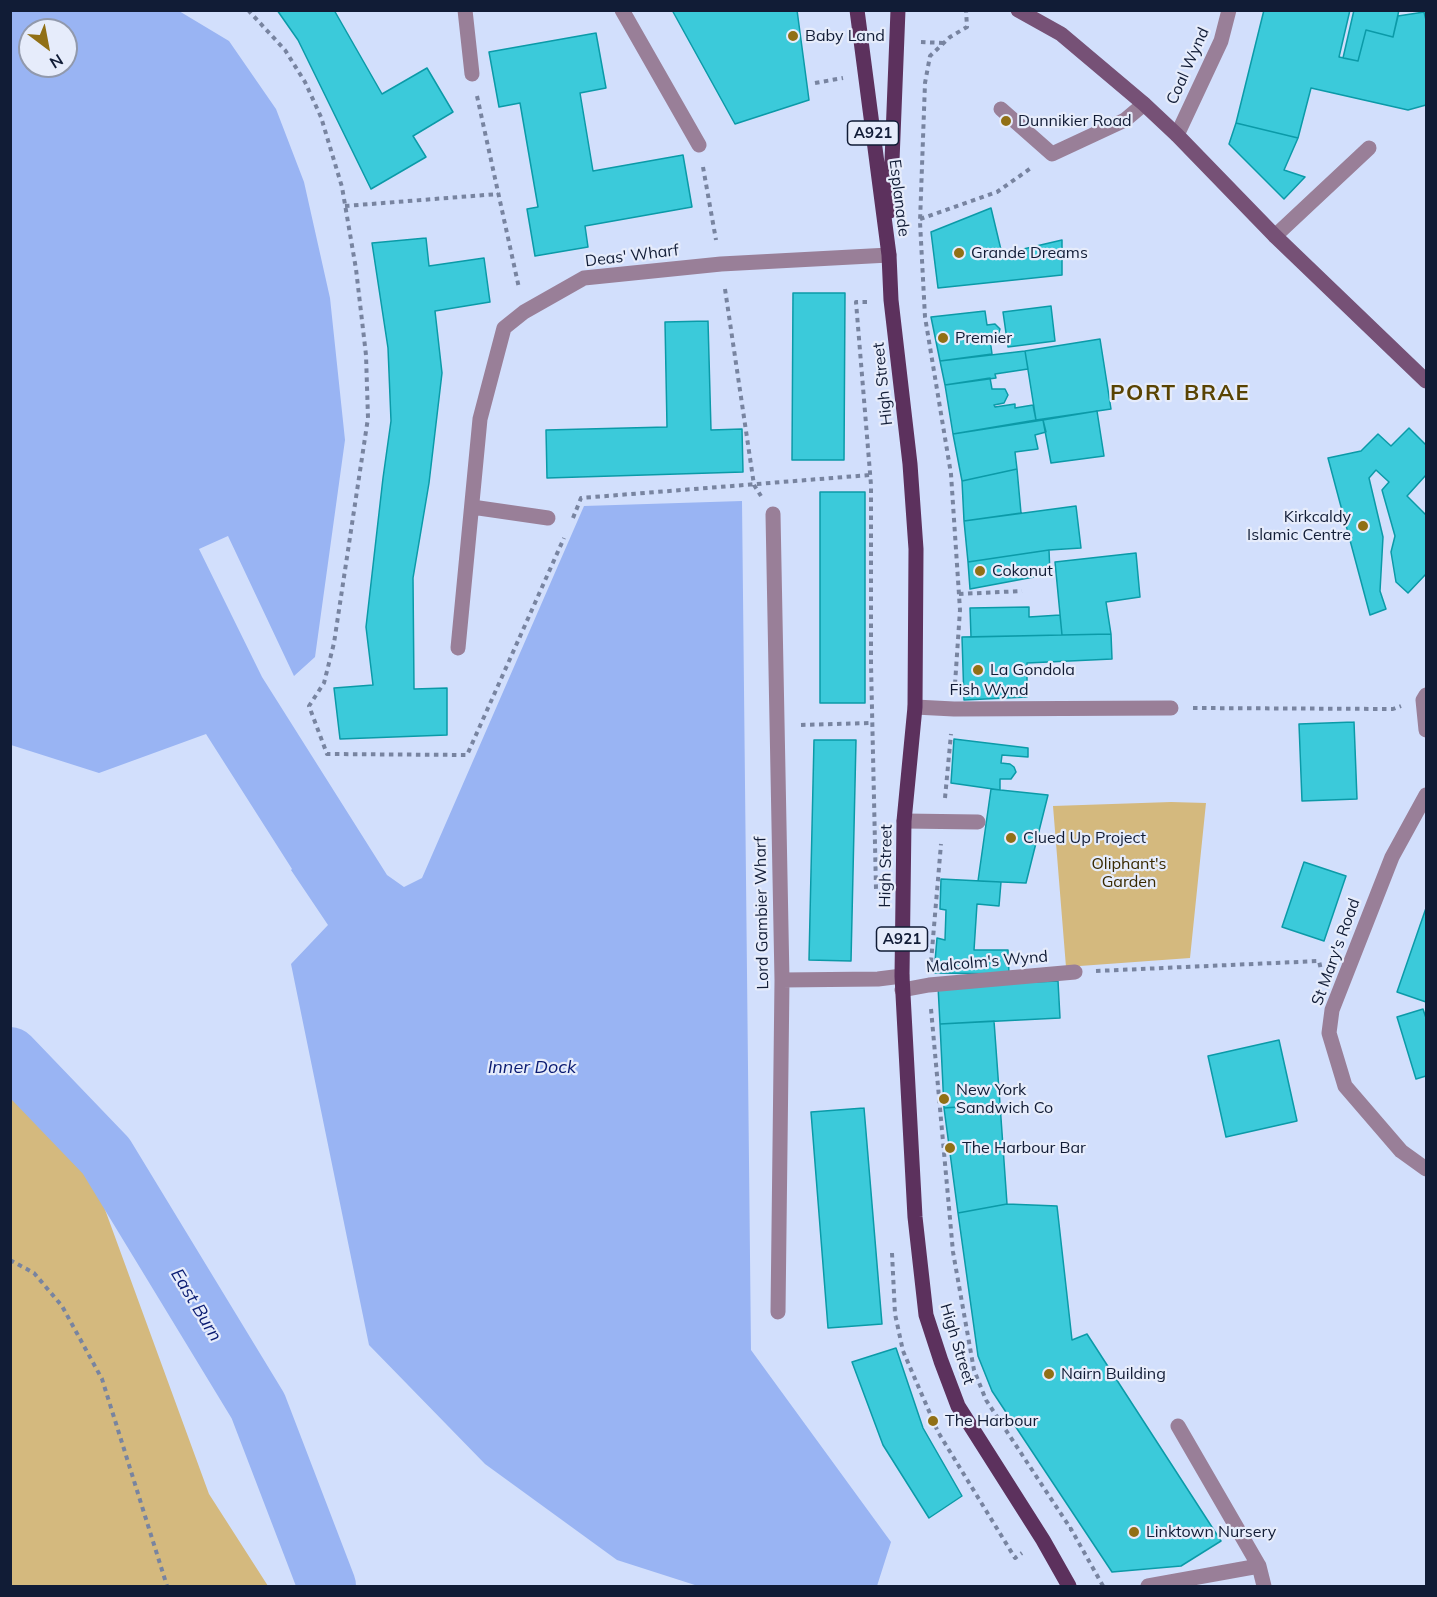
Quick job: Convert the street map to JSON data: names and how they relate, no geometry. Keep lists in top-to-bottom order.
{
  "streets": {
    "main road": ["A921", "Esplanade", "High Street"],
    "street": [
      "Coal Wynd",
      "Deas' Wharf",
      "Fish Wynd",
      "Lord Gambier Wharf",
      "St Mary's Road",
      "Malcolm's Wynd"
    ]
  },
  "crossings": [
    ["Esplanade", "Deas' Wharf"],
    ["Esplanade", "High Street"],
    ["Deas' Wharf", "High Street"],
    ["High Street", "Fish Wynd"],
    ["High Street", "Malcolm's Wynd"],
    ["Lord Gambier Wharf", "Malcolm's Wynd"]
  ],
  "districts": ["PORT BRAE"],
  "water": ["Inner Dock", "East Burn"],
  "parks": ["Oliphant's Garden"],
  "places": [
    "Baby Land",
    "Dunnikier Road",
    "Grande Dreams",
    "Premier",
    "Kirkcaldy Islamic Centre",
    "Cokonut",
    "La Gondola",
    "Clued Up Project",
    "New York Sandwich Co",
    "The Harbour Bar",
    "Nairn Building",
    "The Harbour",
    "Linktown Nursery"
  ],
  "north": "bottom right"
}
